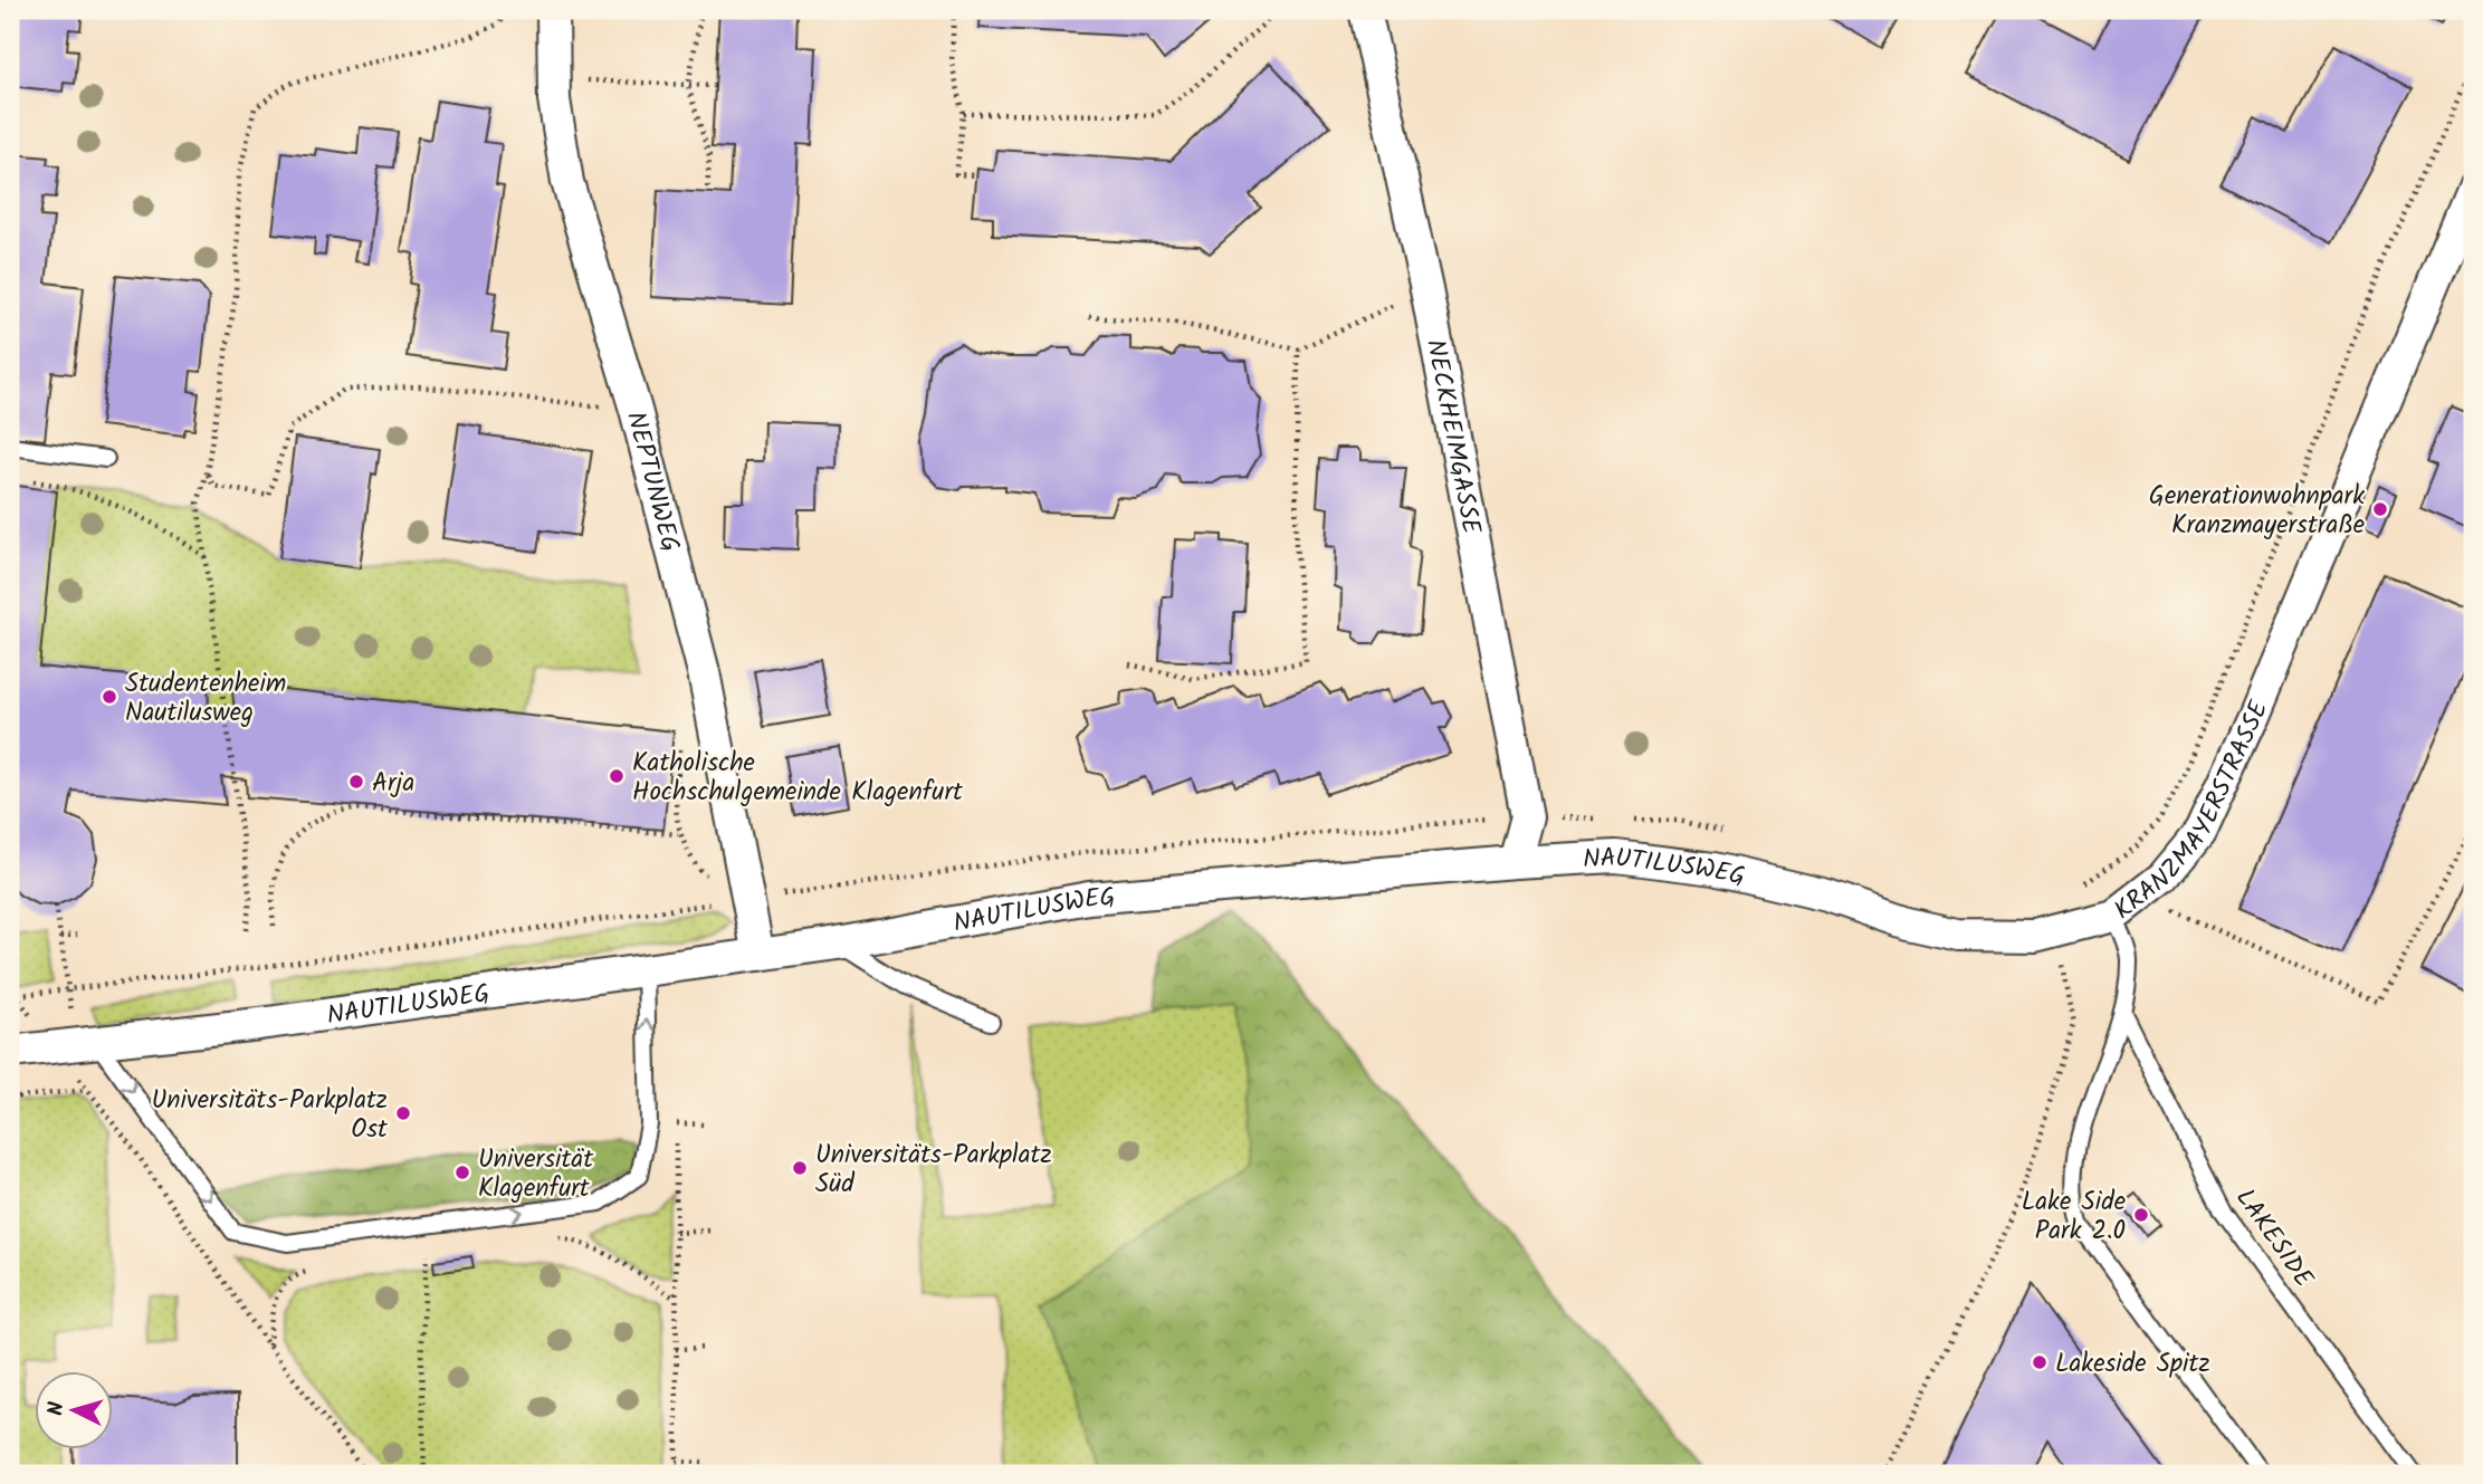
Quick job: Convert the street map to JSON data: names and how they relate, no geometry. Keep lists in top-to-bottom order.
{
  "streets": {
    "street": [
      "NECKHEIMGASSE",
      "NEPTUNWEG",
      "KRANZMAYERSTRASSE",
      "NAUTILUSWEG"
    ],
    "lane": ["LAKESIDE"]
  },
  "crossings": [
    ["NECKHEIMGASSE", "NAUTILUSWEG"],
    ["NEPTUNWEG", "NAUTILUSWEG"],
    ["KRANZMAYERSTRASSE", "NAUTILUSWEG"]
  ],
  "places": [
    "Generationwohnpark Kranzmayerstraße",
    "Studentenheim Nautilusweg",
    "Katholische Hochschulgemeinde Klagenfurt",
    "Arja",
    "Universitäts-Parkplatz Ost",
    "Universitäts-Parkplatz Süd",
    "Universität Klagenfurt",
    "Lake Side Park 2.0",
    "Lakeside Spitz"
  ],
  "north": "left"
}
